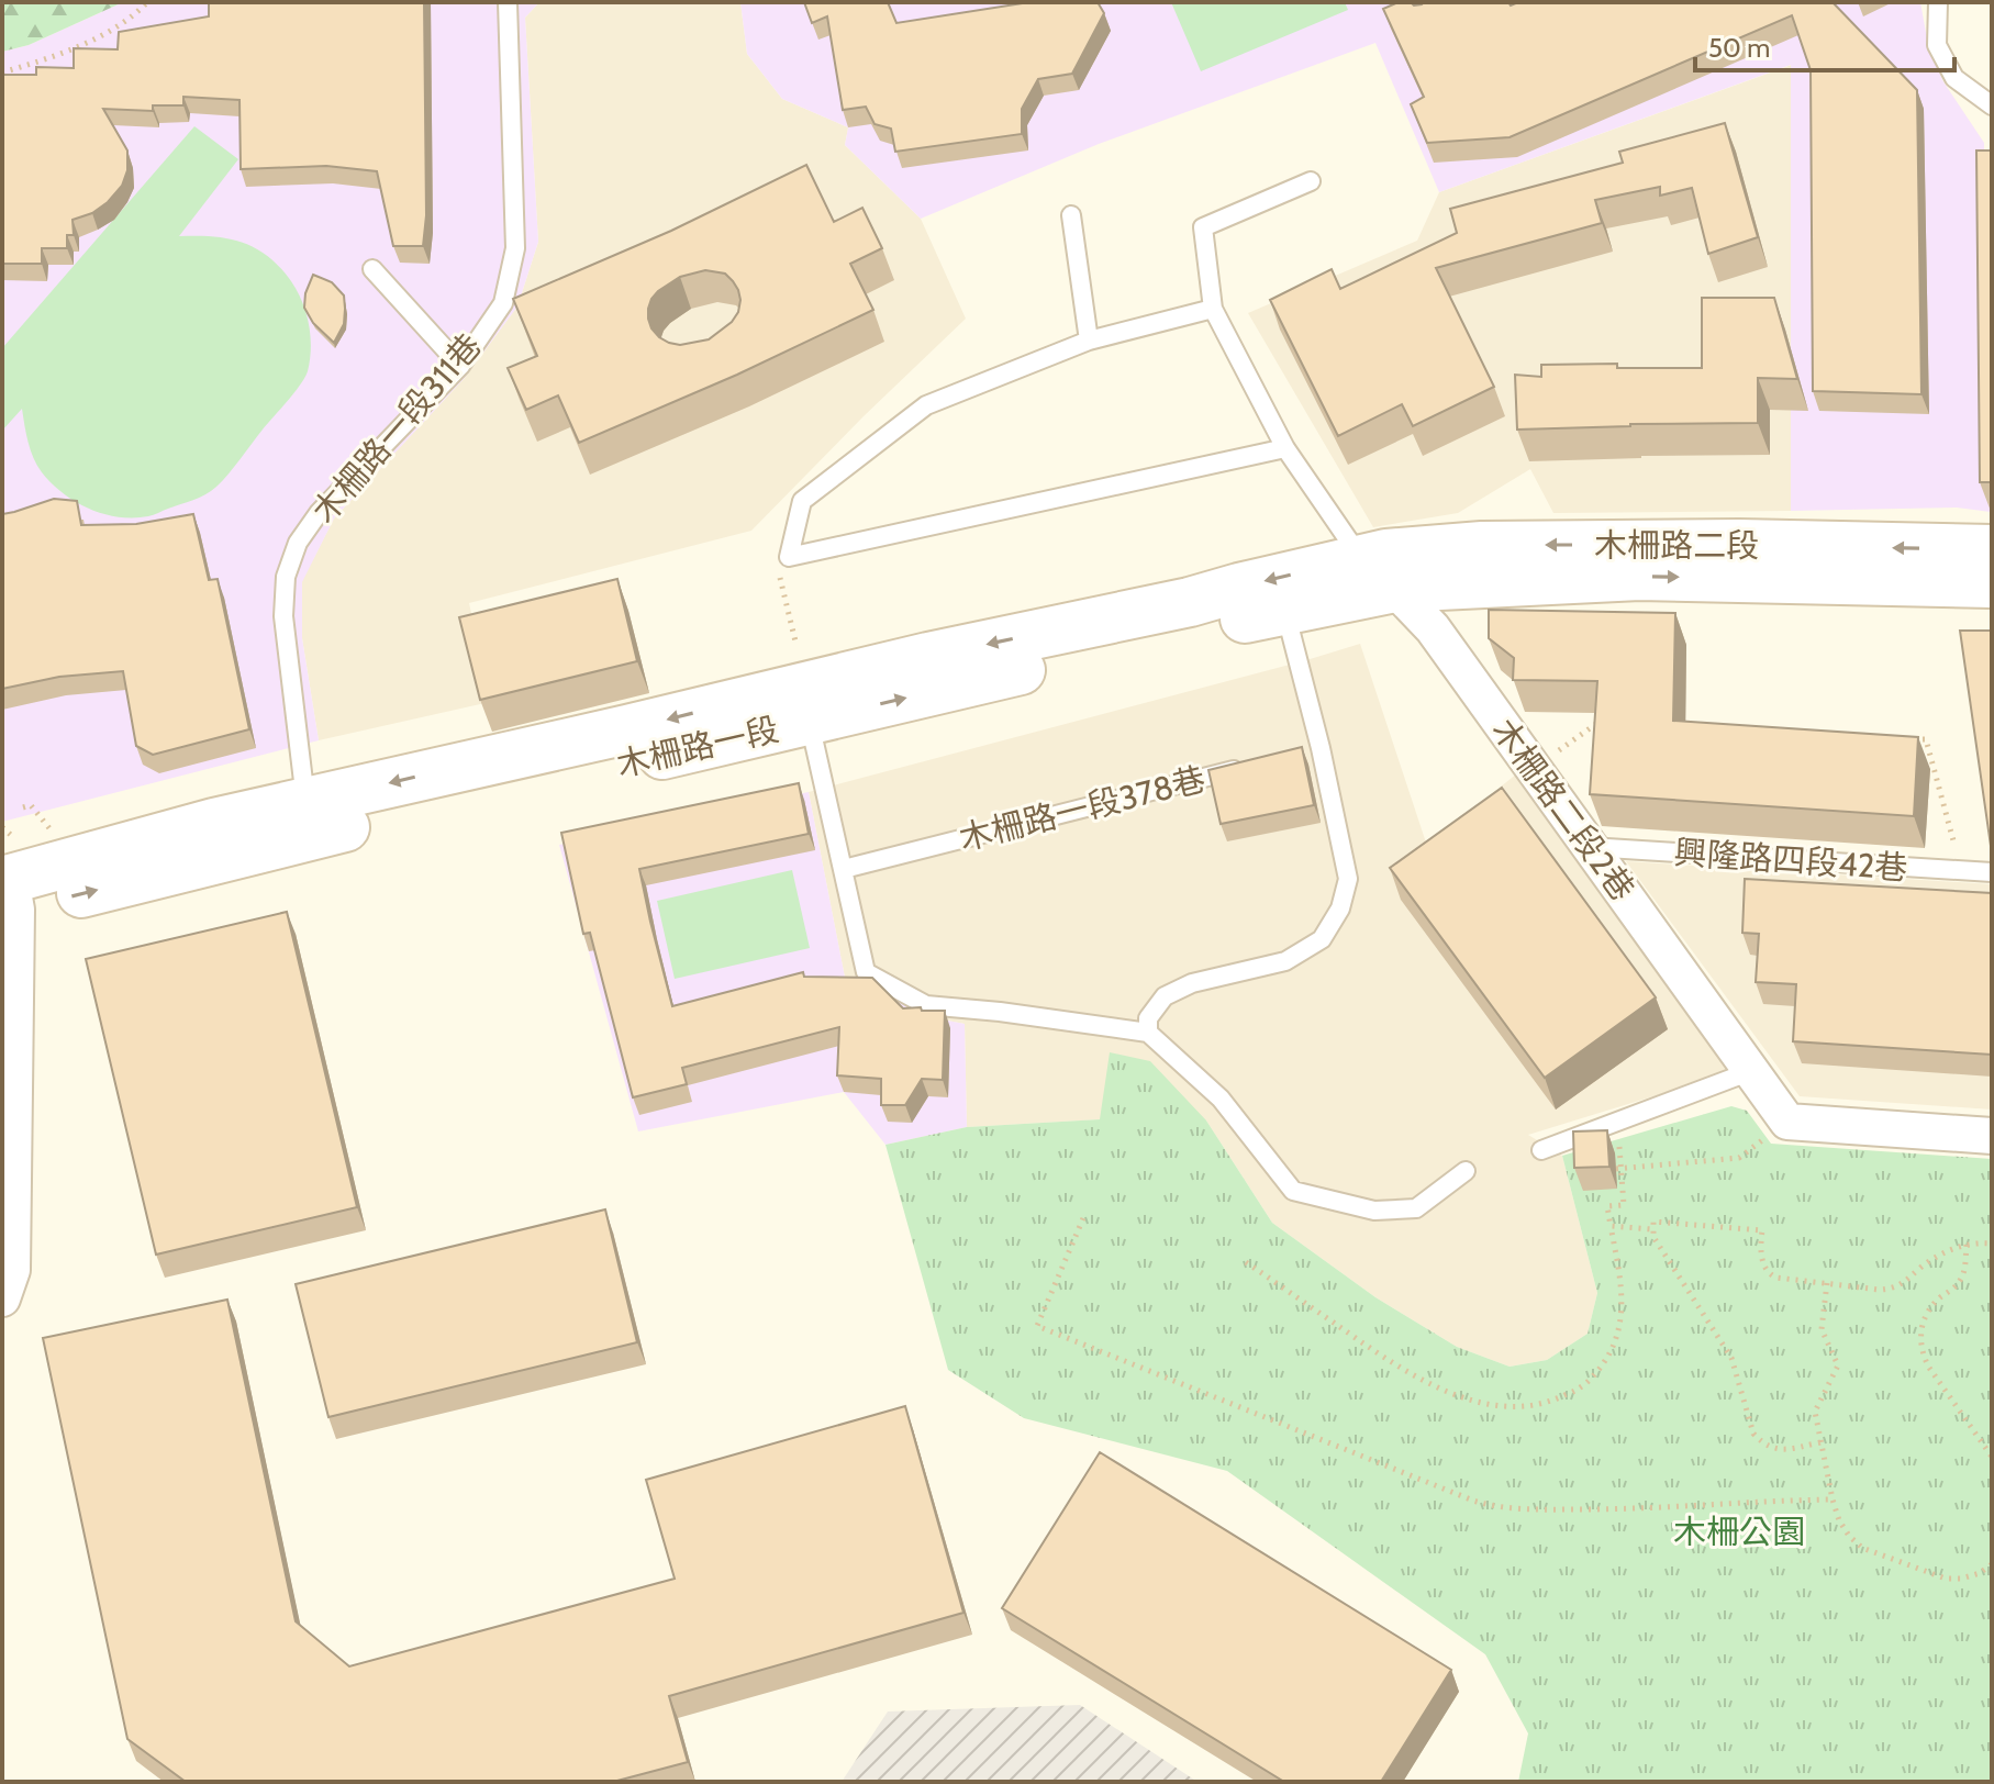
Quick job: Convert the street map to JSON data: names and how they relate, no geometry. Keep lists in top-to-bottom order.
{
  "streets": {
    "main road": ["木柵路二段", "木柵路一段"],
    "street": ["木柵路二段2巷"],
    "lane": ["木柵路一段311巷", "木柵路一段378巷", "興隆路四段42巷"]
  },
  "crossings": [
    ["木柵路一段311巷", "木柵路一段"],
    ["木柵路二段", "木柵路一段"],
    ["木柵路二段", "木柵路二段2巷"],
    ["木柵路一段", "木柵路二段2巷"],
    ["木柵路二段2巷", "興隆路四段42巷"]
  ],
  "parks": ["木柵公園"],
  "scale_bar": "50 m"
}
